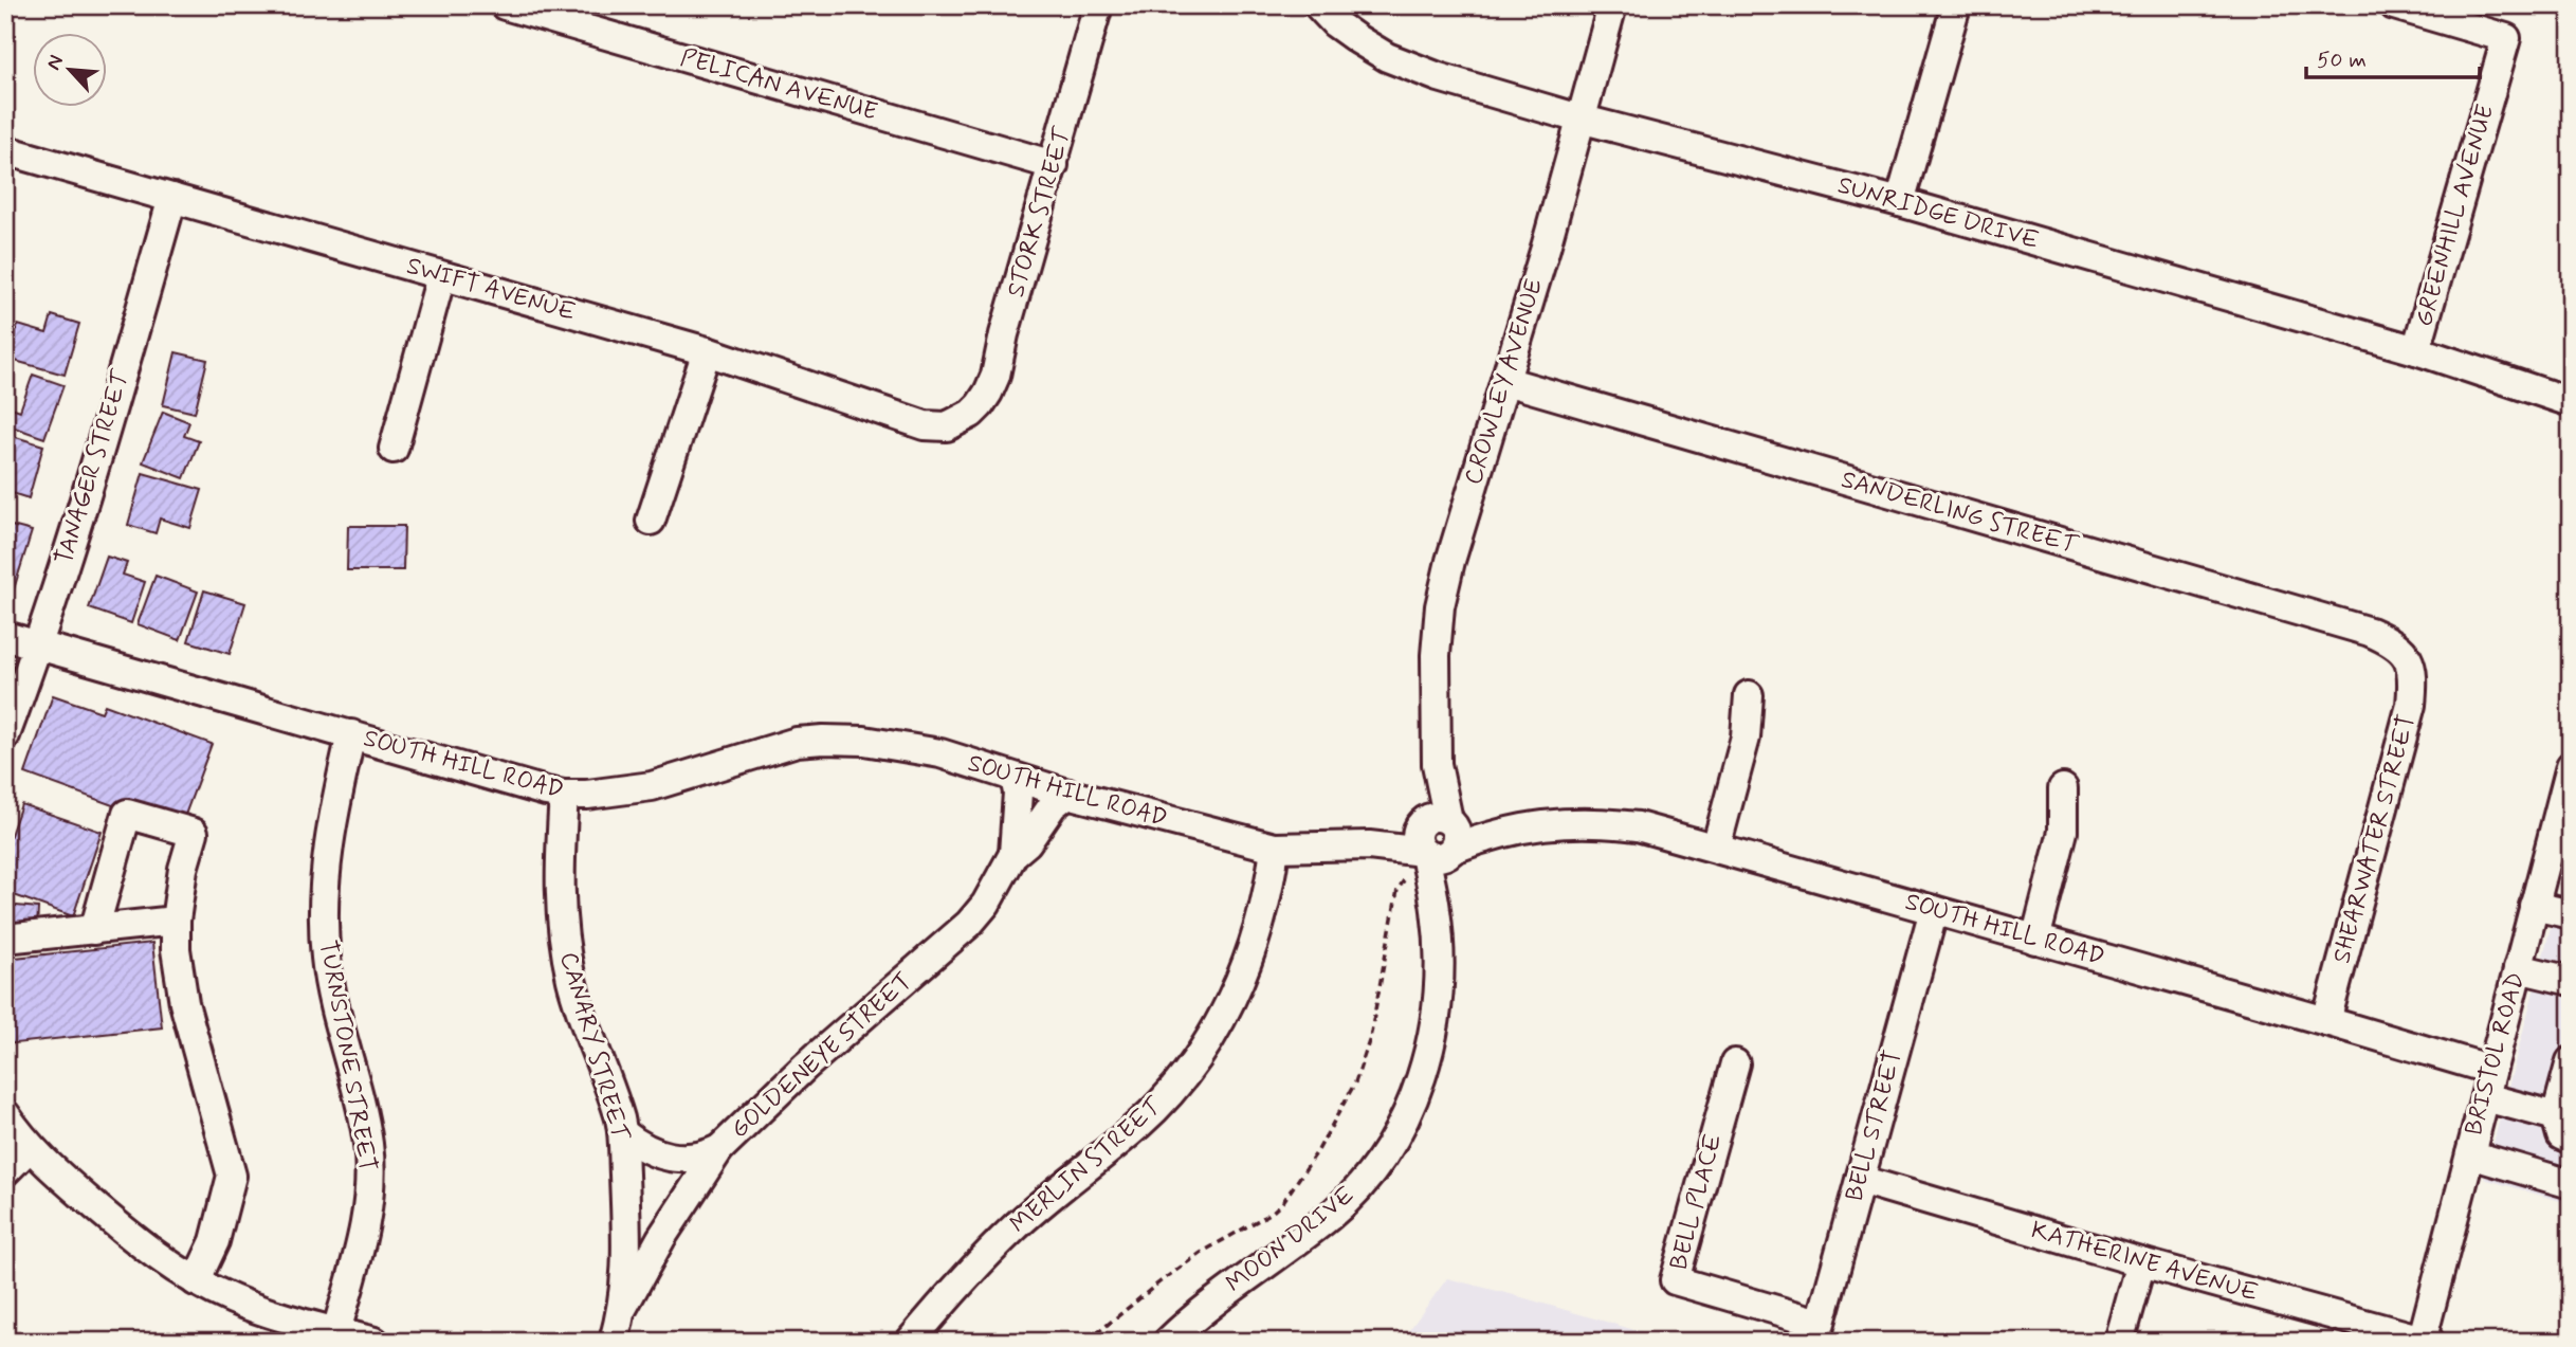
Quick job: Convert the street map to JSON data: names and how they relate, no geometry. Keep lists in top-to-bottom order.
{
  "streets": {
    "street": [
      "PELICAN AVENUE",
      "STORK STREET",
      "SUNRIDGE DRIVE",
      "GREENHILL AVENUE",
      "SWIFT AVENUE",
      "CROWLEY AVENUE",
      "TANAGER STREET",
      "SANDERLING STREET",
      "SOUTH HILL ROAD",
      "SHEARWATER STREET",
      "CANARY STREET",
      "BRISTOL ROAD",
      "TURNSTONE STREET",
      "GOLDENEYE STREET",
      "BELL STREET",
      "MERLIN STREET",
      "BELL PLACE",
      "MOON DRIVE",
      "KATHERINE AVENUE"
    ]
  },
  "crossings": [
    ["PELICAN AVENUE", "STORK STREET"],
    ["STORK STREET", "SWIFT AVENUE"],
    ["SUNRIDGE DRIVE", "GREENHILL AVENUE"],
    ["SUNRIDGE DRIVE", "CROWLEY AVENUE"],
    ["SWIFT AVENUE", "TANAGER STREET"],
    ["CROWLEY AVENUE", "SANDERLING STREET"],
    ["CROWLEY AVENUE", "SOUTH HILL ROAD"],
    ["CROWLEY AVENUE", "MOON DRIVE"],
    ["TANAGER STREET", "SOUTH HILL ROAD"],
    ["SANDERLING STREET", "SHEARWATER STREET"],
    ["SOUTH HILL ROAD", "SHEARWATER STREET"],
    ["SOUTH HILL ROAD", "CANARY STREET"],
    ["SOUTH HILL ROAD", "BRISTOL ROAD"],
    ["SOUTH HILL ROAD", "TURNSTONE STREET"],
    ["SOUTH HILL ROAD", "GOLDENEYE STREET"],
    ["SOUTH HILL ROAD", "BELL STREET"],
    ["SOUTH HILL ROAD", "MERLIN STREET"],
    ["SOUTH HILL ROAD", "MOON DRIVE"],
    ["CANARY STREET", "GOLDENEYE STREET"],
    ["BRISTOL ROAD", "KATHERINE AVENUE"],
    ["BELL STREET", "BELL PLACE"],
    ["BELL STREET", "KATHERINE AVENUE"]
  ],
  "scale_bar": "50 m",
  "north": "top left"
}
